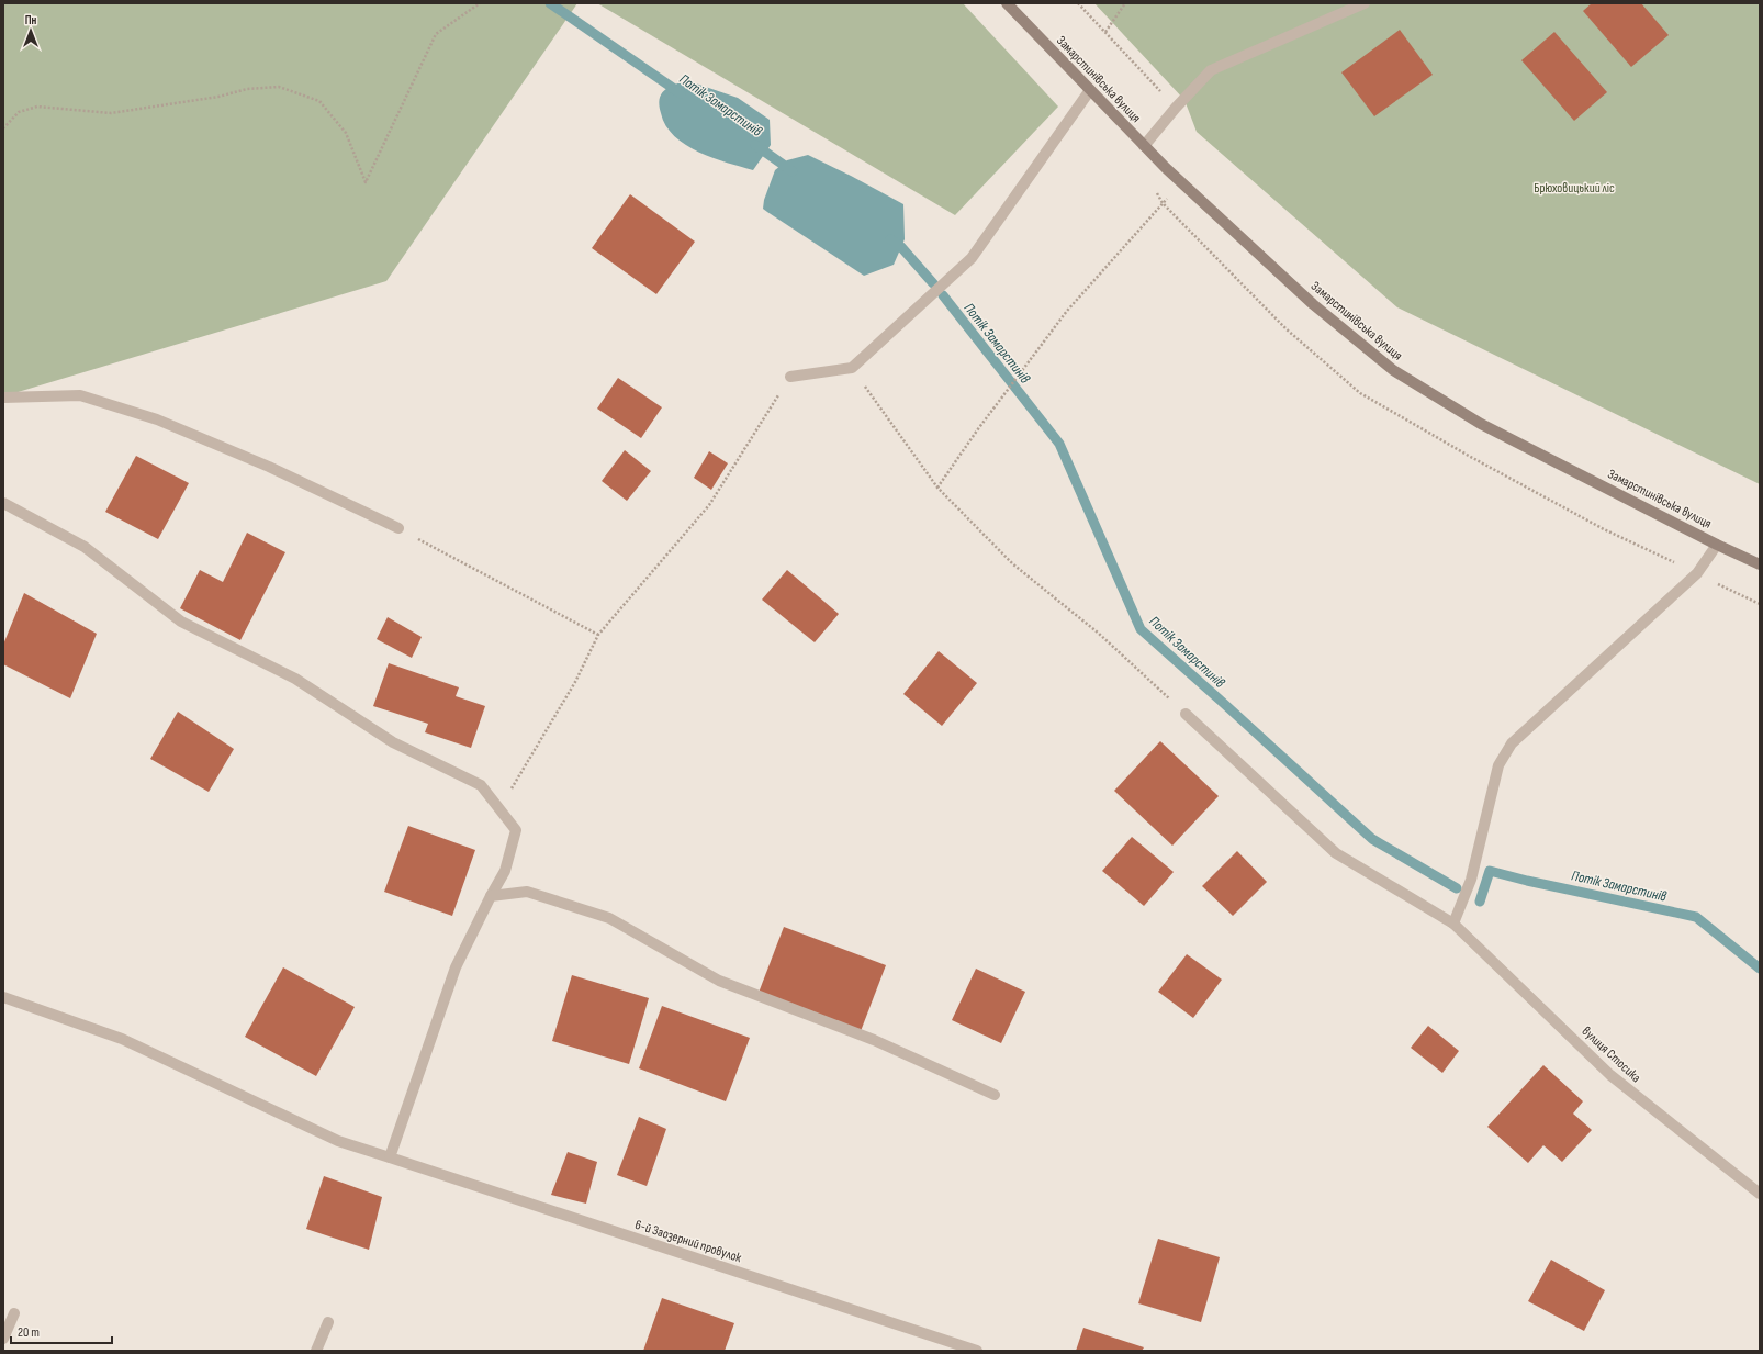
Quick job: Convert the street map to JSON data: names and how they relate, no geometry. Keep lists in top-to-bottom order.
{
  "streets": {
    "main road": ["Замарстинівська вулиця"],
    "street": ["вулиця Стосика", "6-й Заозерний провулок"]
  },
  "water": ["Потік Замарстинів"],
  "parks": ["Брюховицький ліс"],
  "scale_bar": "20 m",
  "north": "top"
}
